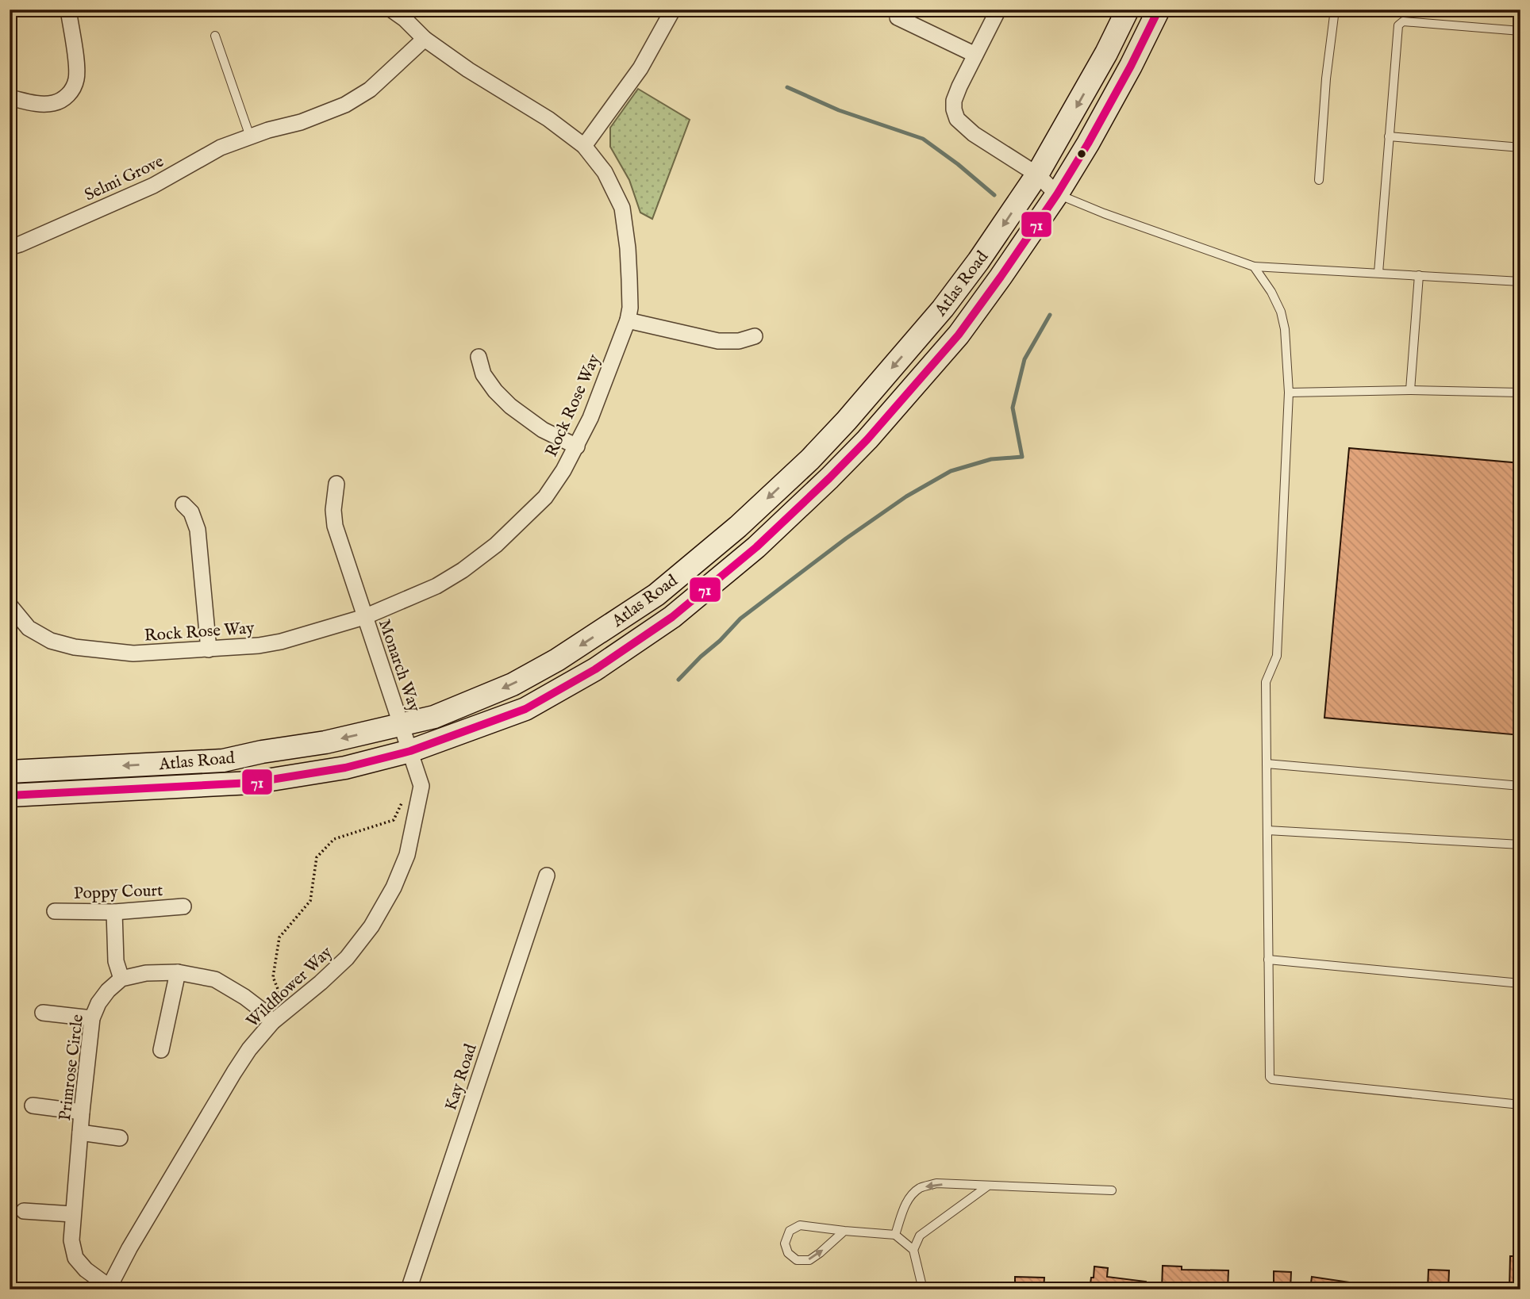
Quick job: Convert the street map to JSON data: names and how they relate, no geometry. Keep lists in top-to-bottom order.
{
  "streets": {
    "street": [
      "Selmi Grove",
      "Atlas Road",
      "Rock Rose Way",
      "Monarch Way",
      "Poppy Court",
      "Wildflower Way",
      "Primrose Circle",
      "Kay Road"
    ]
  },
  "crossings": [
    ["Selmi Grove", "Rock Rose Way"],
    ["Atlas Road", "Monarch Way"],
    ["Atlas Road", "Wildflower Way"],
    ["Rock Rose Way", "Monarch Way"],
    ["Monarch Way", "Wildflower Way"],
    ["Wildflower Way", "Primrose Circle"]
  ],
  "lines": ["transit line 71"]
}
